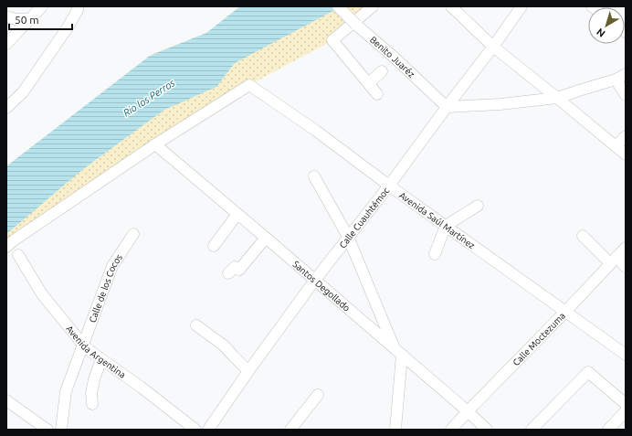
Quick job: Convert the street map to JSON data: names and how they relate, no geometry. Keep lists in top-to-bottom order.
{
  "streets": {
    "street": [
      "Benito Juaréz",
      "Calle Cuauhtémoc",
      "Avenida Saúl Martínez",
      "Santos Degollado",
      "Calle de los Cocos",
      "Calle Moctezuma",
      "Avenida Argentina"
    ]
  },
  "crossings": [
    ["Benito Juaréz", "Calle Cuauhtémoc"],
    ["Calle Cuauhtémoc", "Avenida Saúl Martínez"],
    ["Calle Cuauhtémoc", "Santos Degollado"],
    ["Avenida Saúl Martínez", "Santos Degollado"],
    ["Avenida Saúl Martínez", "Calle Moctezuma"],
    ["Santos Degollado", "Calle Moctezuma"],
    ["Calle de los Cocos", "Avenida Argentina"]
  ],
  "water": ["Rio los Perros"],
  "scale_bar": "50 m",
  "north": "bottom left"
}
